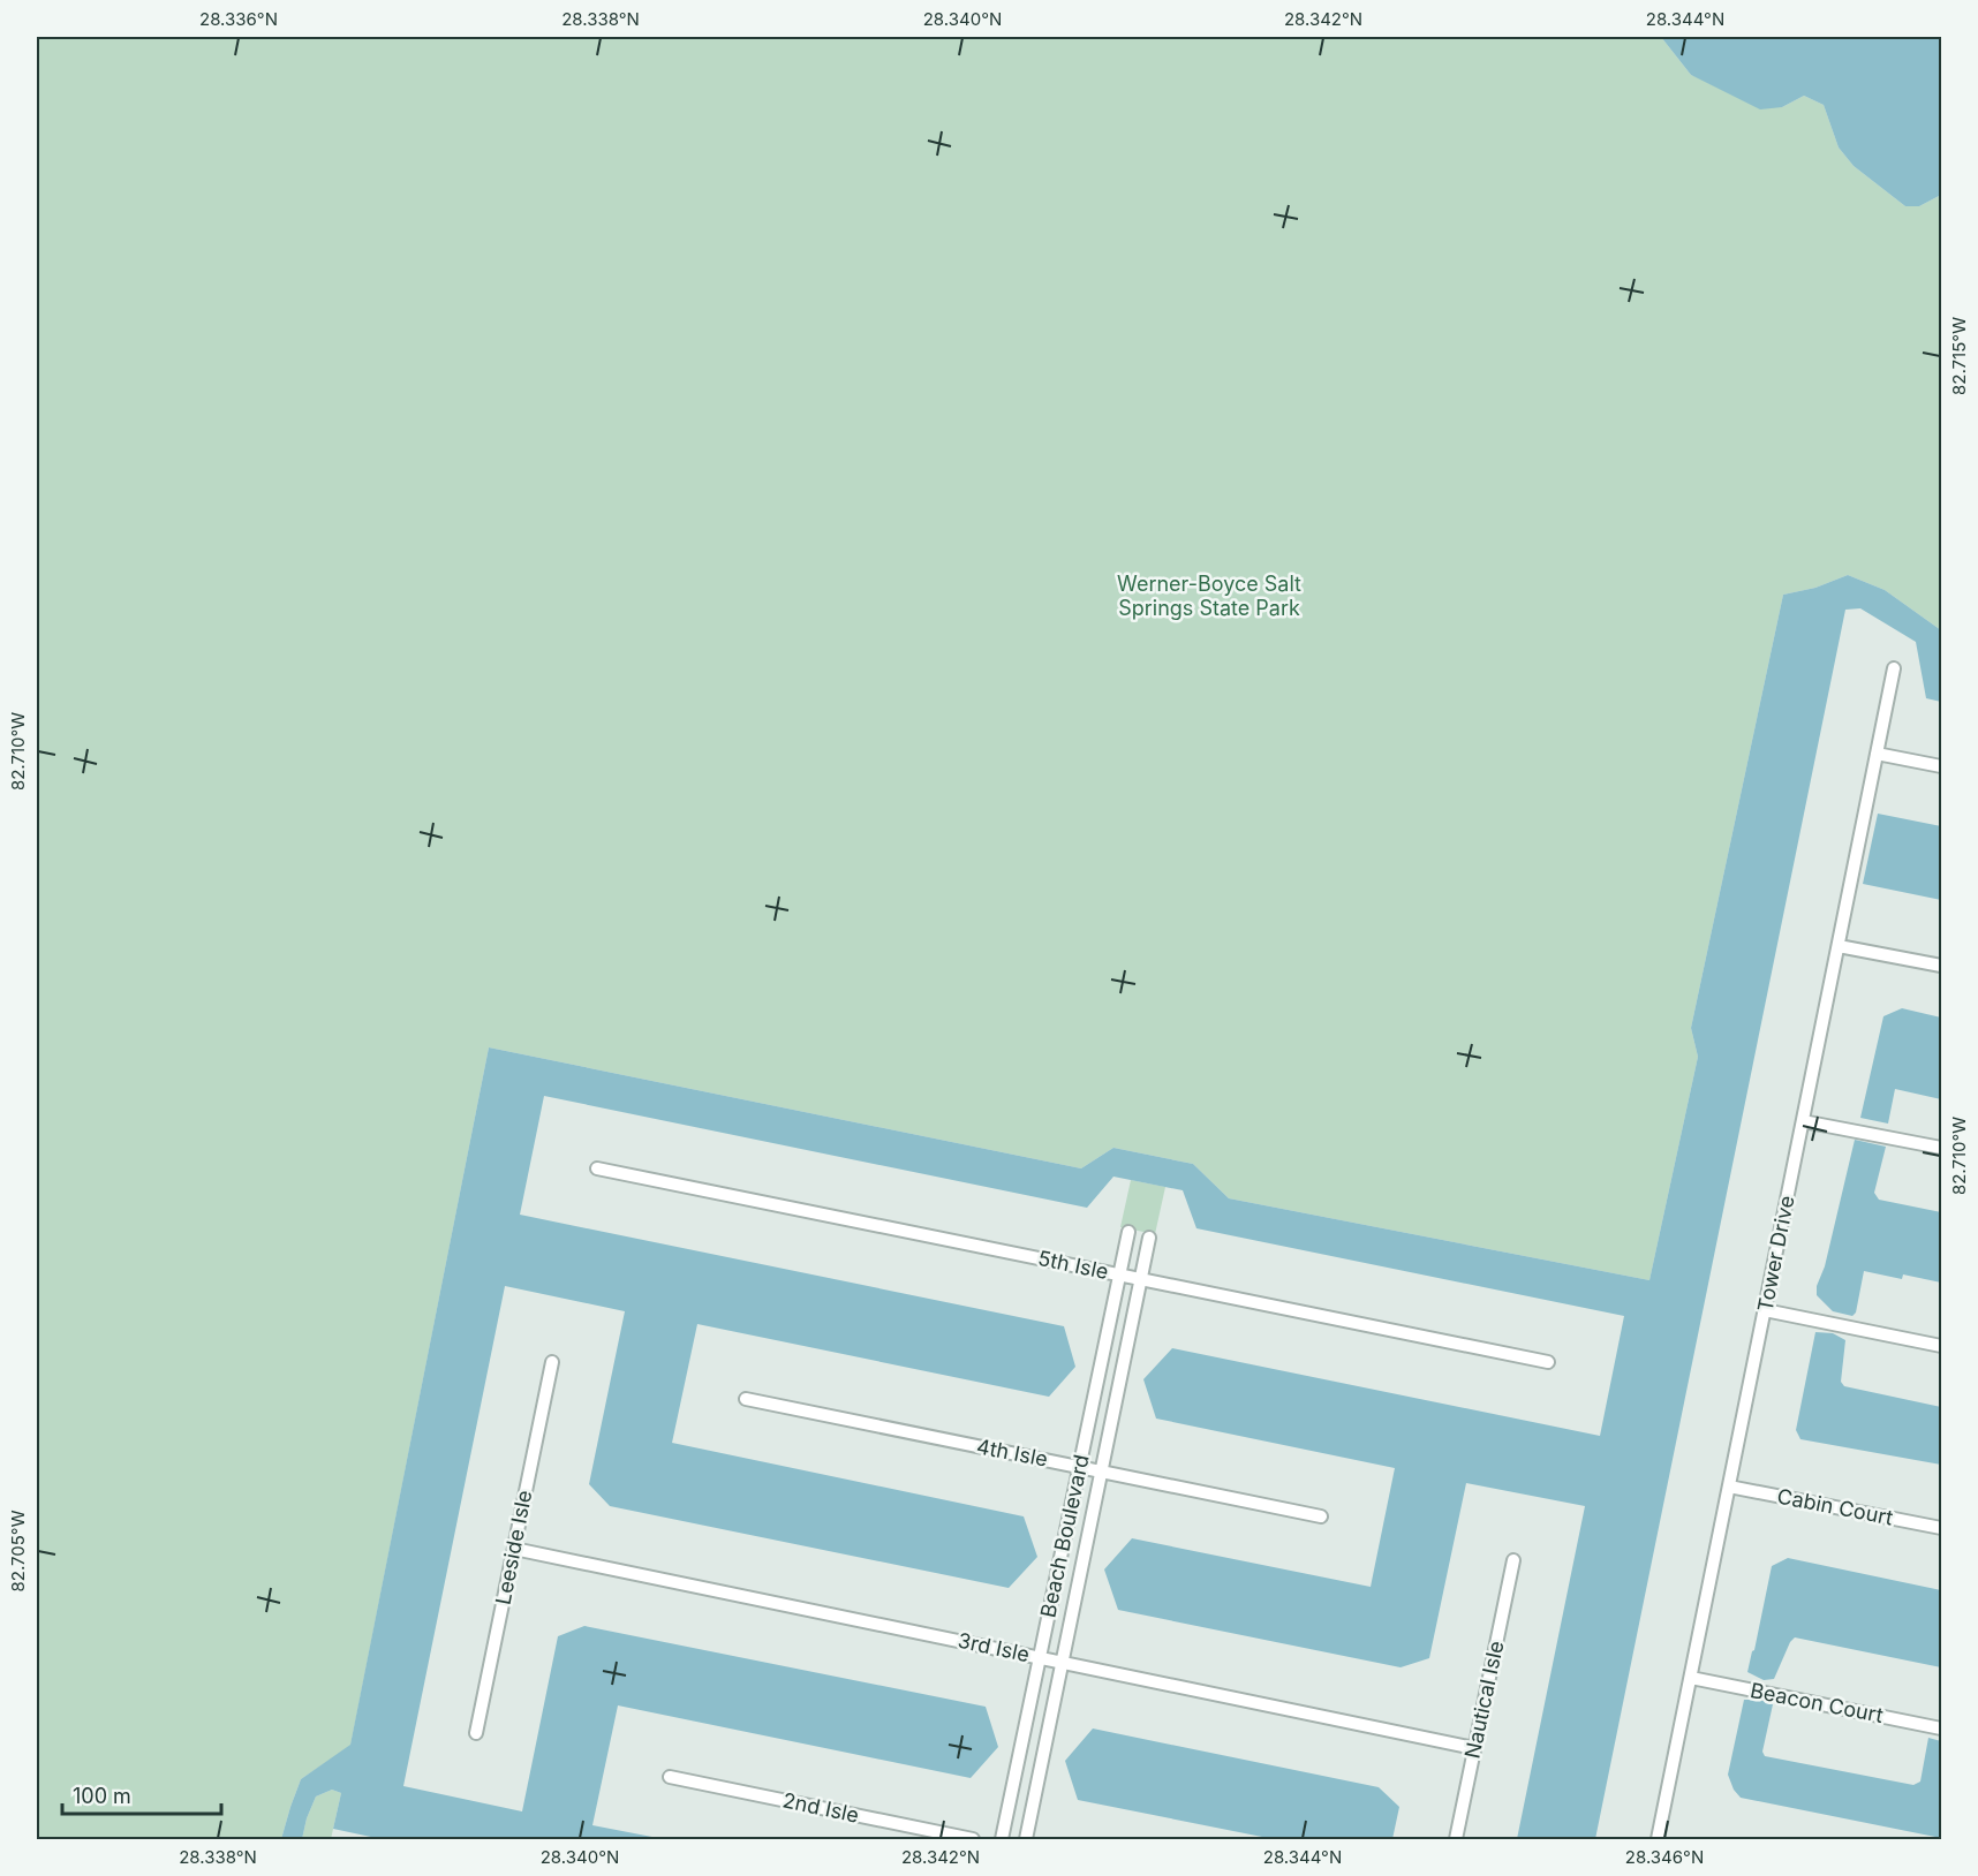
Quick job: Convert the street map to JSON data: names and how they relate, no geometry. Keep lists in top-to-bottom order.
{
  "streets": {
    "street": [
      "Tower Drive",
      "5th Isle",
      "4th Isle",
      "Cabin Court",
      "Beach Boulevard",
      "Leeside Isle",
      "3rd Isle",
      "Nautical Isle",
      "Beacon Court",
      "2nd Isle"
    ]
  },
  "crossings": [
    ["Tower Drive", "Cabin Court"],
    ["Tower Drive", "Beacon Court"],
    ["5th Isle", "Beach Boulevard"],
    ["4th Isle", "Beach Boulevard"],
    ["Beach Boulevard", "3rd Isle"],
    ["Leeside Isle", "3rd Isle"],
    ["3rd Isle", "Nautical Isle"]
  ],
  "parks": ["Werner-Boyce Salt Springs State Park"],
  "scale_bar": "100 m",
  "coordinates": [
    "28.336°N",
    "28.338°N",
    "28.340°N",
    "28.342°N",
    "28.344°N",
    "82.715°W",
    "82.710°W",
    "82.705°W",
    "28.346°N"
  ]
}
